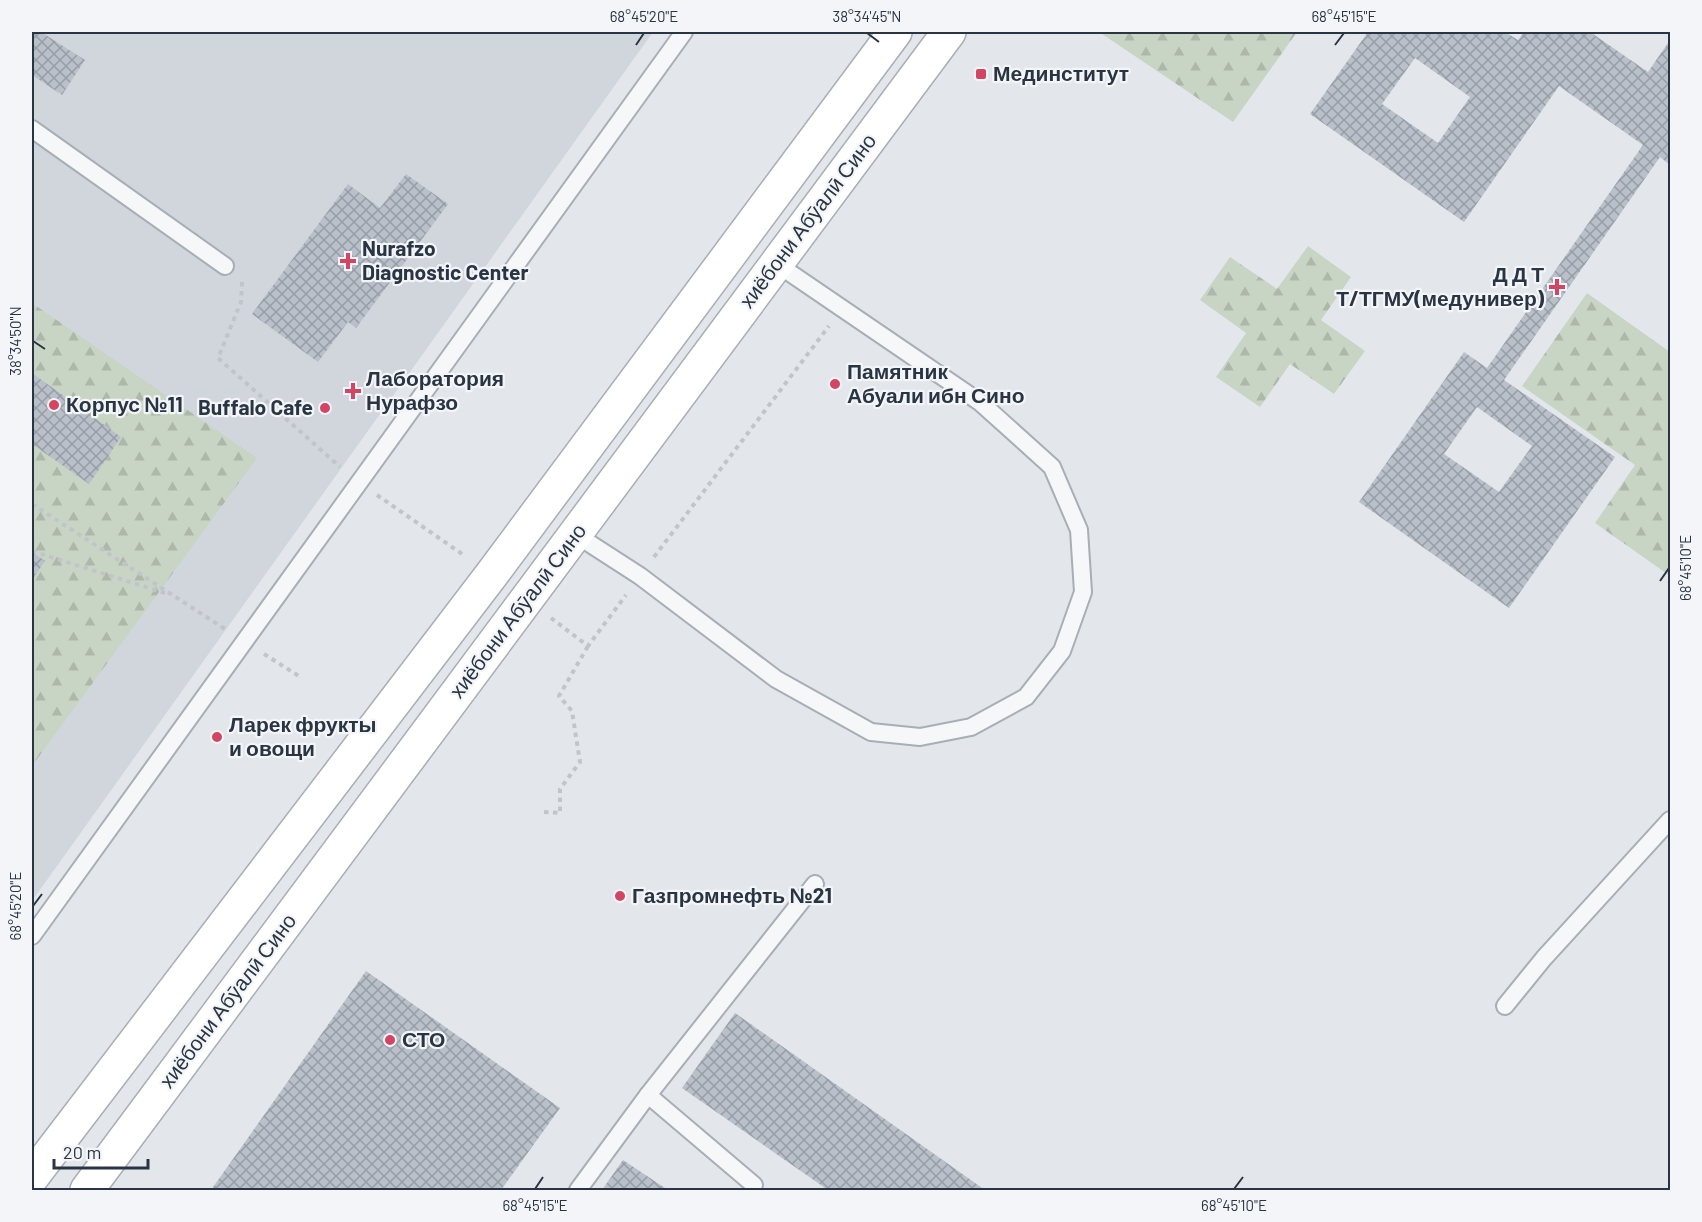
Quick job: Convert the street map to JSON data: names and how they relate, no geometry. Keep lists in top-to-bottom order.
{
  "streets": {
    "main road": ["хиёбони Абӯалӣ Сино"]
  },
  "places": {
    "transit": ["Мединститут"],
    "health": ["Nurafzo Diagnostic Center", "Д Д Т Т/ТГМУ(медунивер)", "Лаборатория Нурафзо"],
    "other": [
      "Памятник Абуали ибн Сино",
      "Корпус №11",
      "Buffalo Cafe",
      "Ларек фрукты и овощи",
      "Газпромнефть №21",
      "СТО"
    ]
  },
  "scale_bar": "20 m",
  "coordinates": [
    "68°45'20\"E",
    "38°34'45\"N",
    "68°45'15\"E",
    "38°34'50\"N",
    "68°45'10\"E"
  ]
}
